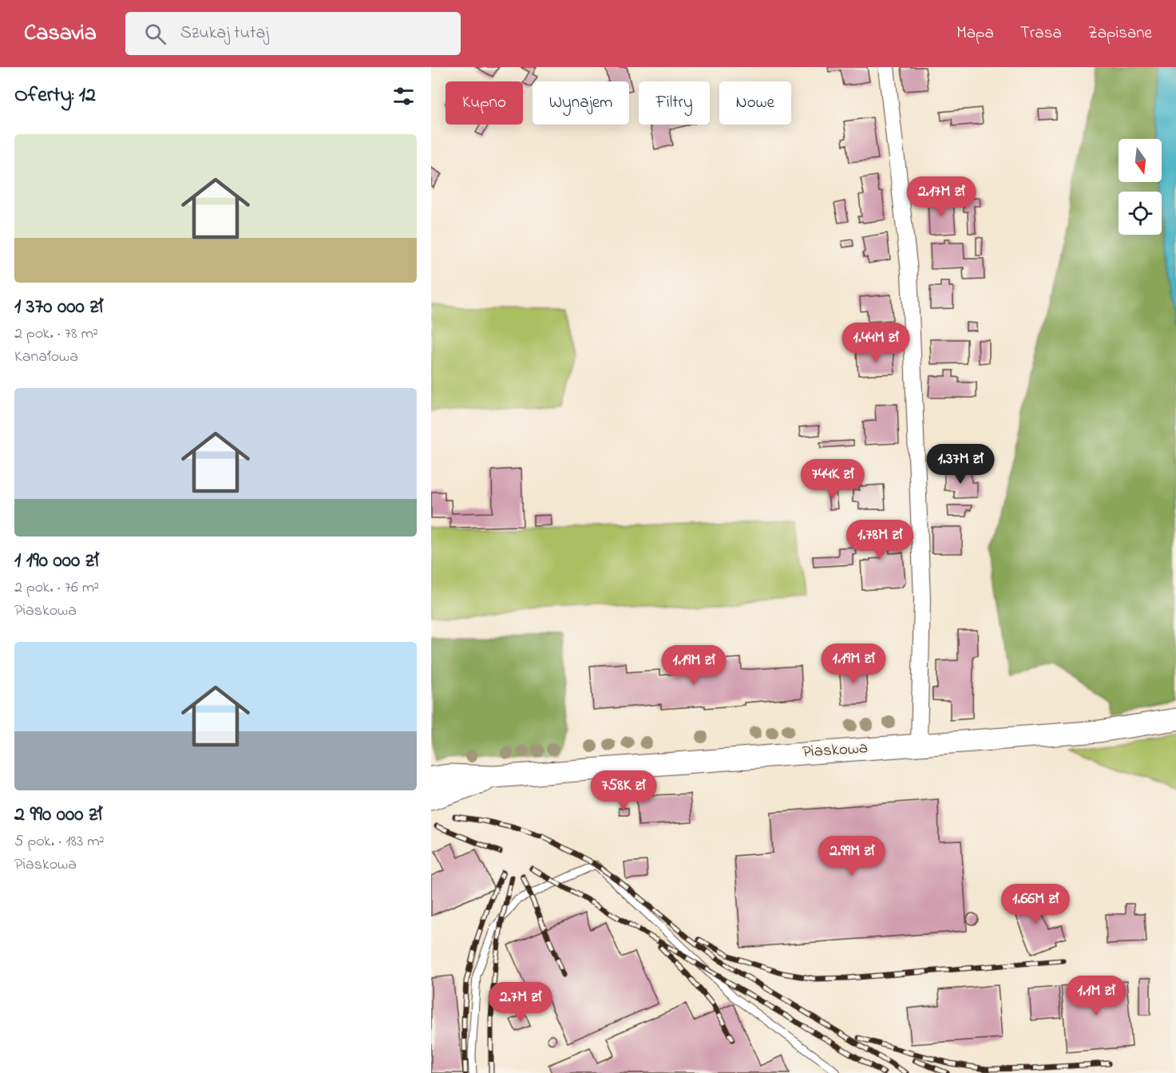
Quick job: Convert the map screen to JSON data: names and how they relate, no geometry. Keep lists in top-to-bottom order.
{
  "streets": {
    "main road": ["Piaskowa"]
  },
  "north": "bottom",
  "page": {
    "header": "Casavia",
    "search": "Szukaj tutaj",
    "nav": ["Mapa", "Trasa", "Zapisane"],
    "heading": "Oferty: 12",
    "chip": [
      "Kupno",
      "Wynajem",
      "Filtry",
      "Nowe"
    ],
    "list": [
      {
        "name": "1 370 000 zł",
        "note": "2 pok. · 78 m² · Kanałowa"
      },
      {
        "name": "1 190 000 zł",
        "note": "2 pok. · 76 m² · Piaskowa"
      },
      {
        "name": "2 990 000 zł",
        "note": "5 pok. · 183 m² · Piaskowa"
      }
    ],
    "price": [
      "2.17M zł",
      "1.44M zł",
      "1.37M zł",
      "744K zł",
      "1.78M zł",
      "1.19M zł",
      "1.19M zł",
      "758K zł",
      "2.99M zł",
      "1.66M zł",
      "1.1M zł",
      "2.7M zł"
    ]
  }
}
